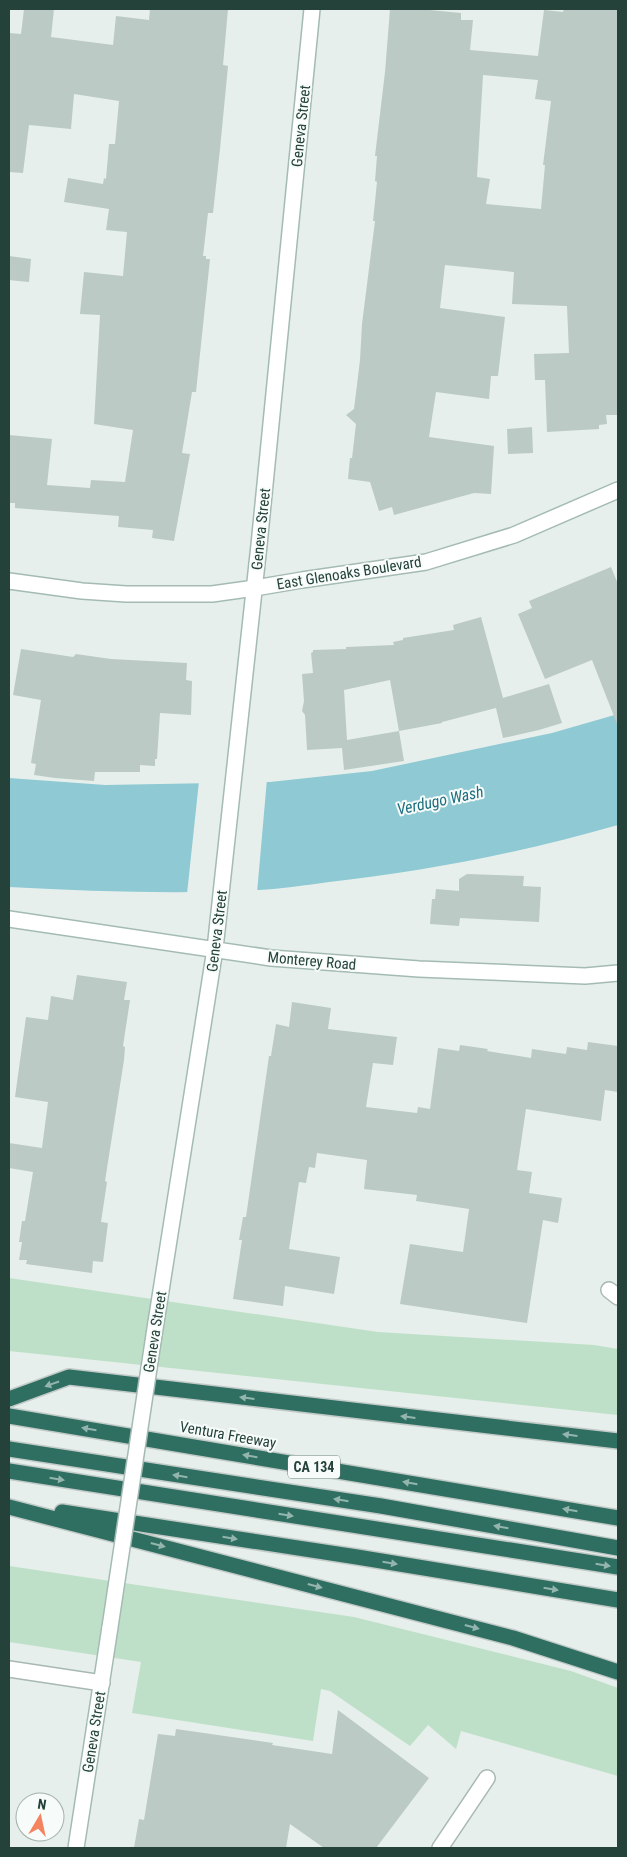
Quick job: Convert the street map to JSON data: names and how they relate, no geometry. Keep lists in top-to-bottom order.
{
  "streets": {
    "highway": ["Ventura Freeway", "CA 134"],
    "street": ["Geneva Street", "East Glenoaks Boulevard", "Monterey Road"]
  },
  "crossings": [
    ["Geneva Street", "East Glenoaks Boulevard"],
    ["Geneva Street", "Monterey Road"]
  ],
  "water": ["Verdugo Wash"],
  "north": "top"
}
